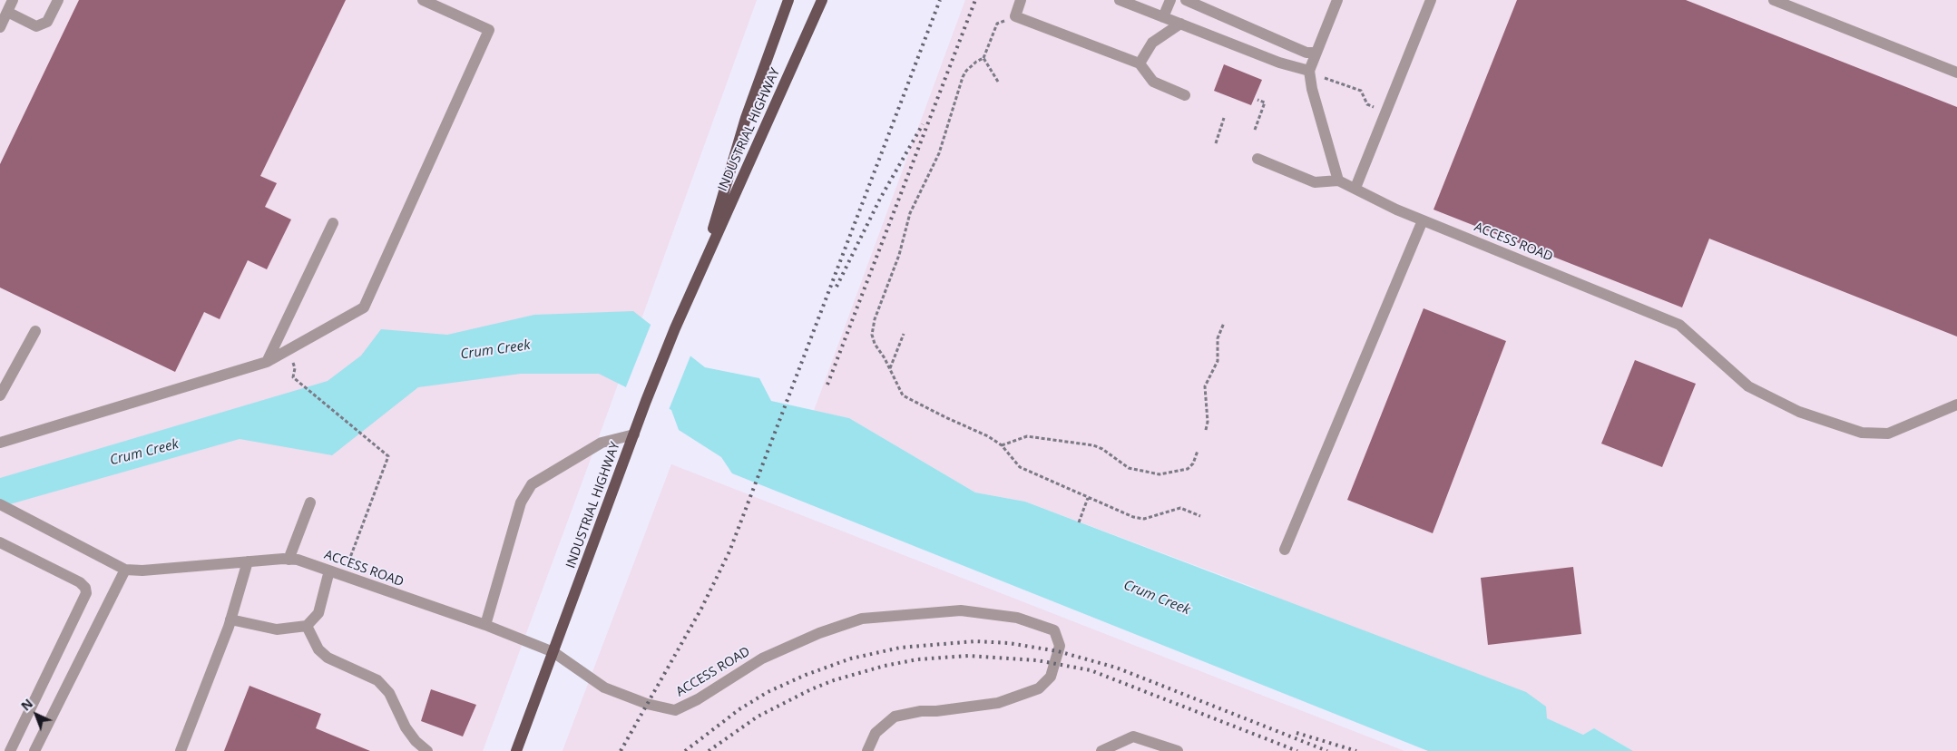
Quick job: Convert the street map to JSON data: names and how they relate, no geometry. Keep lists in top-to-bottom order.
{
  "streets": {
    "main road": ["INDUSTRIAL HIGHWAY"],
    "lane": ["ACCESS ROAD"]
  },
  "crossings": [
    ["INDUSTRIAL HIGHWAY", "ACCESS ROAD"]
  ],
  "water": ["Crum Creek"],
  "north": "top left"
}
